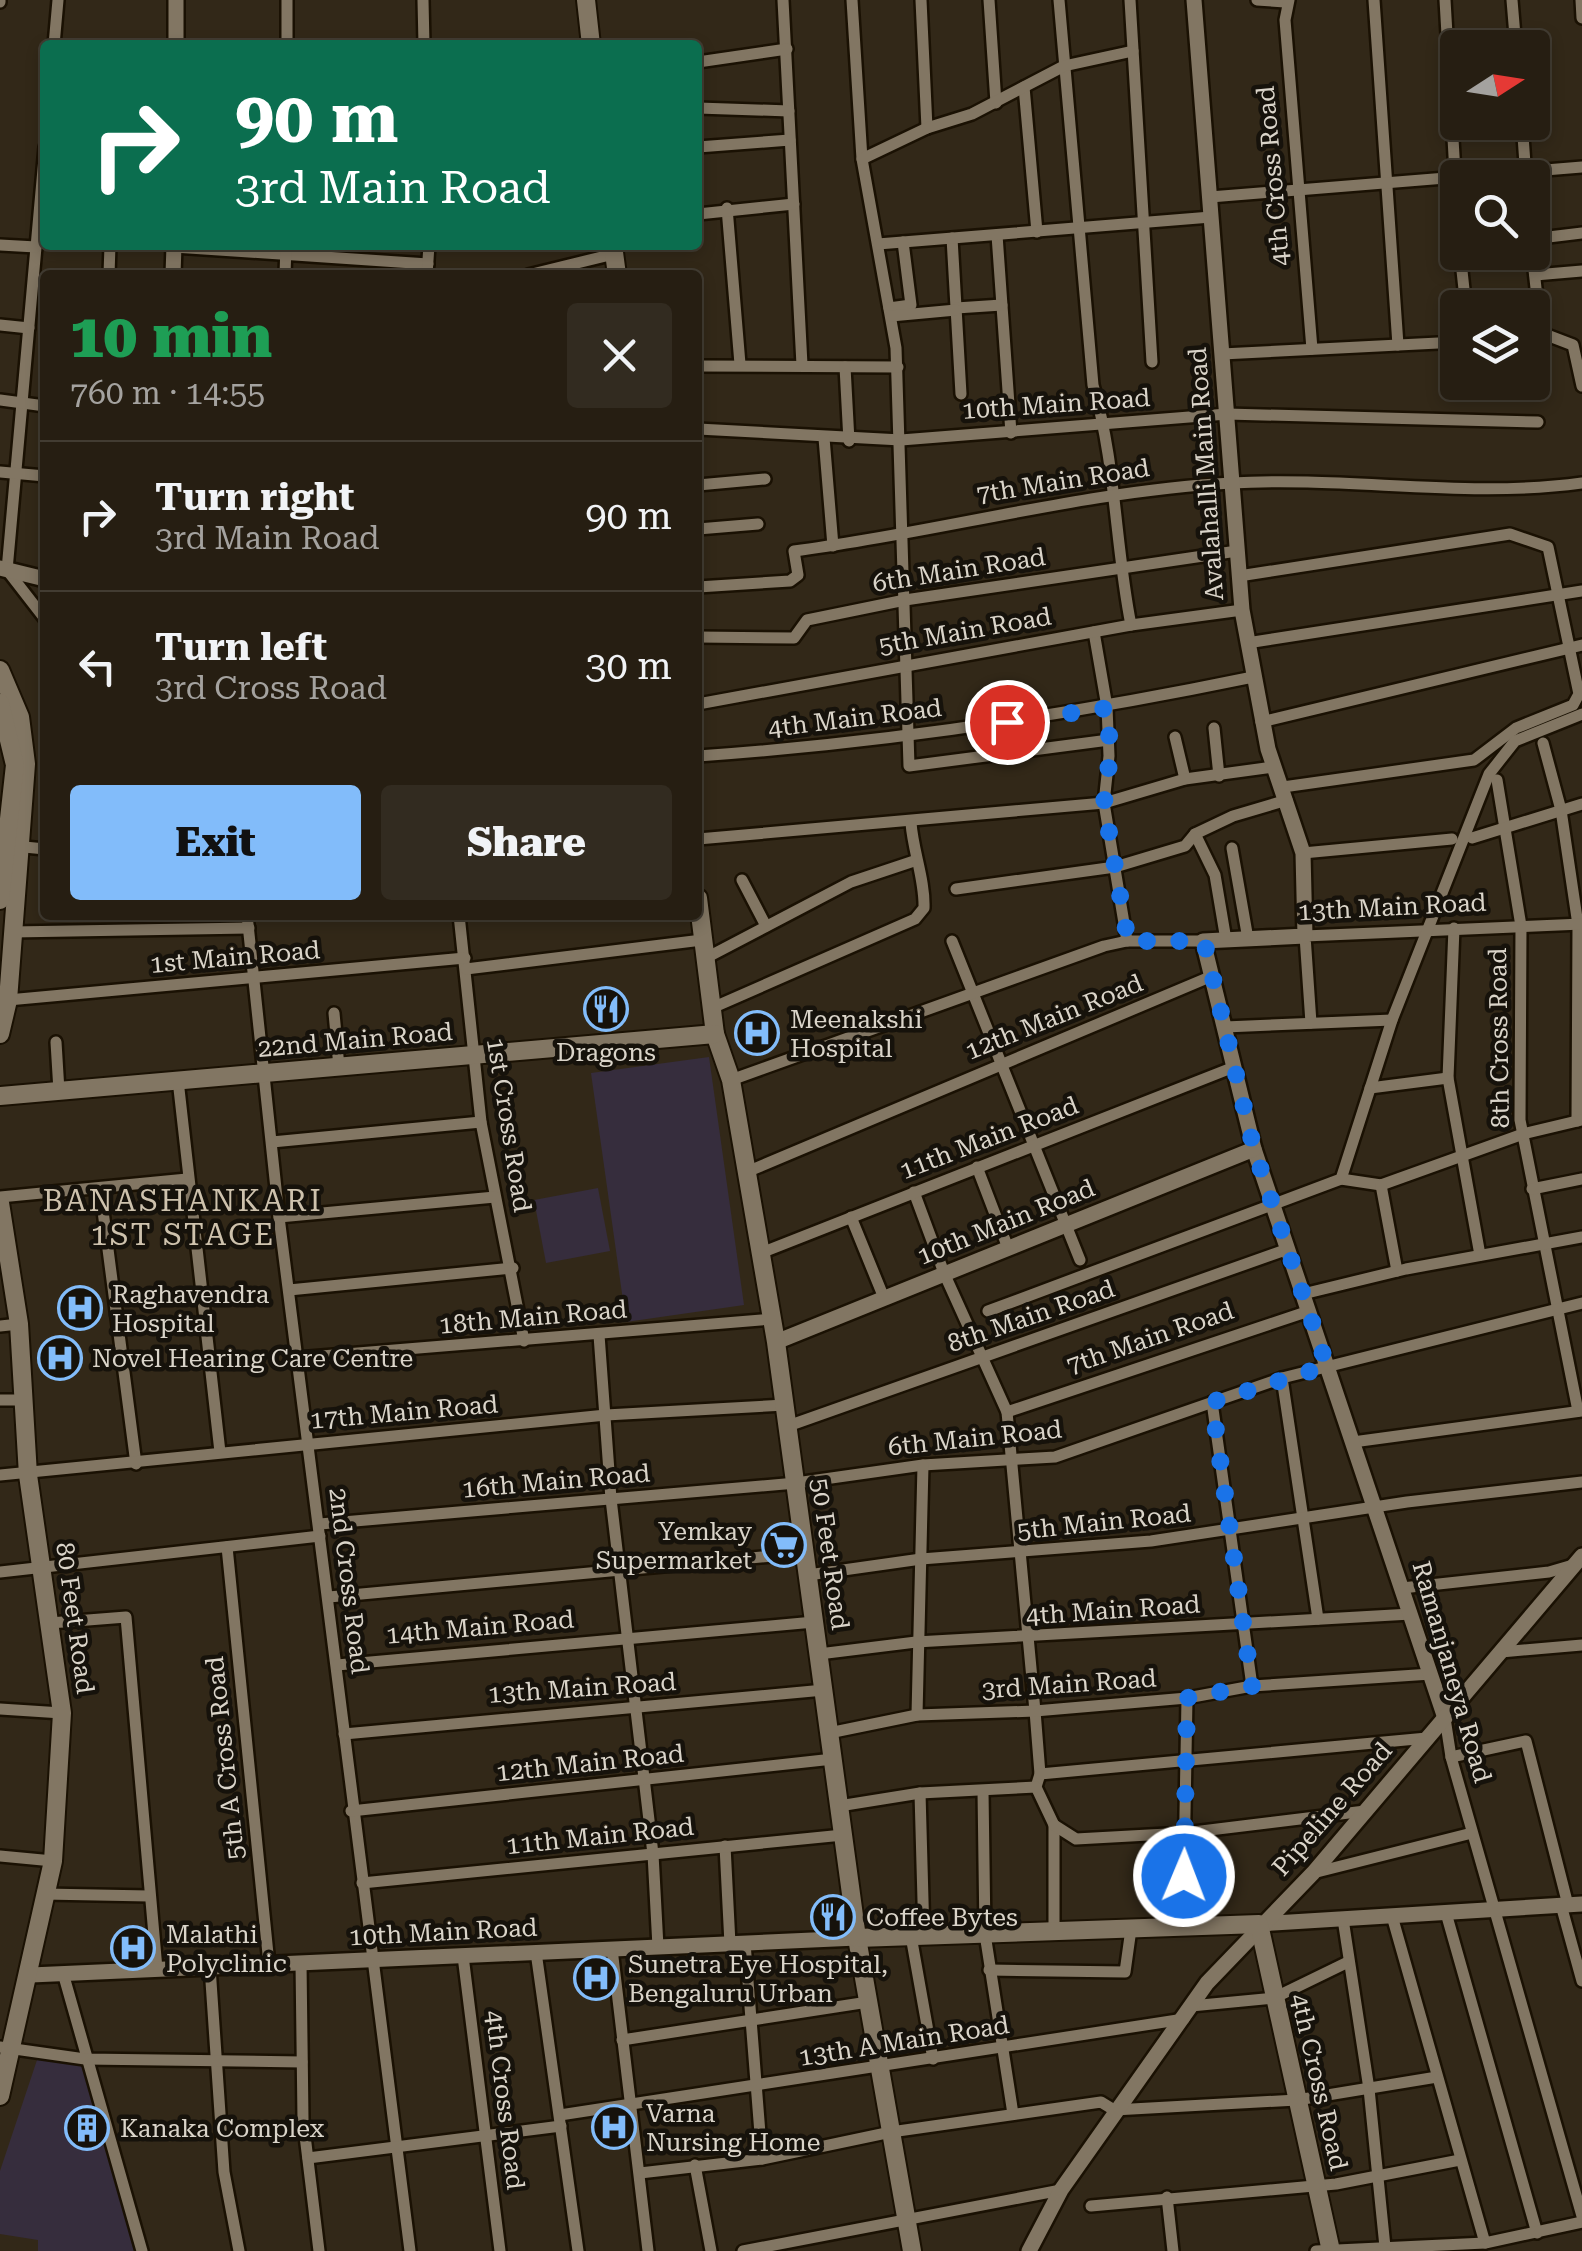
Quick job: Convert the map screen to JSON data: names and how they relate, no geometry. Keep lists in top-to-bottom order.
{
  "streets": {
    "main road": [
      "4th Cross Road",
      "22nd Main Road",
      "50 Feet Road",
      "80 Feet Road"
    ],
    "street": [
      "10th Main Road",
      "Avalahalli Main Road",
      "7th Main Road",
      "6th Main Road",
      "5th Main Road",
      "4th Main Road",
      "13th Main Road",
      "1st Main Road",
      "12th Main Road",
      "8th Cross Road",
      "1st Cross Road",
      "11th Main Road",
      "8th Main Road",
      "18th Main Road",
      "17th Main Road",
      "16th Main Road",
      "2nd Cross Road",
      "14th Main Road",
      "Ramanjaneya Road",
      "3rd Main Road",
      "5th A Cross Road",
      "Pipeline Road",
      "13th A Main Road"
    ]
  },
  "crossings": [
    ["4th Cross Road", "10th Main Road"],
    ["4th Cross Road", "Pipeline Road"],
    ["4th Cross Road", "13th A Main Road"],
    ["10th Main Road", "Avalahalli Main Road"],
    ["10th Main Road", "50 Feet Road"],
    ["10th Main Road", "2nd Cross Road"],
    ["10th Main Road", "80 Feet Road"],
    ["10th Main Road", "Ramanjaneya Road"],
    ["10th Main Road", "5th A Cross Road"],
    ["Avalahalli Main Road", "7th Main Road"],
    ["Avalahalli Main Road", "6th Main Road"],
    ["Avalahalli Main Road", "5th Main Road"],
    ["Avalahalli Main Road", "4th Main Road"],
    ["Avalahalli Main Road", "13th Main Road"],
    ["7th Main Road", "Ramanjaneya Road"],
    ["6th Main Road", "8th Cross Road"],
    ["6th Main Road", "16th Main Road"],
    ["6th Main Road", "50 Feet Road"],
    ["6th Main Road", "Ramanjaneya Road"],
    ["5th Main Road", "50 Feet Road"],
    ["5th Main Road", "Ramanjaneya Road"],
    ["4th Main Road", "50 Feet Road"],
    ["4th Main Road", "Ramanjaneya Road"],
    ["13th Main Road", "8th Cross Road"],
    ["13th Main Road", "50 Feet Road"],
    ["13th Main Road", "2nd Cross Road"],
    ["1st Main Road", "1st Cross Road"],
    ["1st Main Road", "50 Feet Road"],
    ["1st Main Road", "2nd Cross Road"],
    ["12th Main Road", "50 Feet Road"],
    ["12th Main Road", "2nd Cross Road"],
    ["22nd Main Road", "1st Cross Road"],
    ["22nd Main Road", "50 Feet Road"],
    ["22nd Main Road", "2nd Cross Road"],
    ["1st Cross Road", "18th Main Road"],
    ["11th Main Road", "50 Feet Road"],
    ["11th Main Road", "2nd Cross Road"],
    ["11th Main Road", "Ramanjaneya Road"],
    ["8th Main Road", "50 Feet Road"],
    ["8th Main Road", "Ramanjaneya Road"],
    ["18th Main Road", "50 Feet Road"],
    ["18th Main Road", "2nd Cross Road"],
    ["17th Main Road", "50 Feet Road"],
    ["17th Main Road", "2nd Cross Road"],
    ["17th Main Road", "80 Feet Road"],
    ["16th Main Road", "50 Feet Road"],
    ["16th Main Road", "2nd Cross Road"],
    ["16th Main Road", "80 Feet Road"],
    ["16th Main Road", "5th A Cross Road"],
    ["50 Feet Road", "14th Main Road"],
    ["50 Feet Road", "3rd Main Road"],
    ["50 Feet Road", "13th A Main Road"],
    ["2nd Cross Road", "14th Main Road"],
    ["Ramanjaneya Road", "3rd Main Road"],
    ["Ramanjaneya Road", "Pipeline Road"],
    ["Pipeline Road", "13th A Main Road"]
  ],
  "districts": ["BANASHANKARI 1ST STAGE"],
  "places": {
    "restaurant": ["Dragons", "Coffee Bytes"],
    "hospital": [
      "Meenakshi Hospital",
      "Raghavendra Hospital",
      "Novel Hearing Care Centre",
      "Malathi Polyclinic",
      "Sunetra Eye Hospital, Bengaluru Urban",
      "Varna Nursing Home"
    ],
    "supermarket": ["Yemkay Supermarket"],
    "building": ["Kanaka Complex"]
  },
  "north": "right",
  "page": {
    "turn": ["90 m", "3rd Main Road"],
    "heading": ["10 min", "760 m · 14:55"],
    "list": [
      {
        "name": "Turn right",
        "note": "3rd Main Road",
        "value": "90 m"
      },
      {
        "name": "Turn left",
        "note": "3rd Cross Road",
        "value": "30 m"
      }
    ],
    "buttons": ["Exit", "Share"]
  }
}
